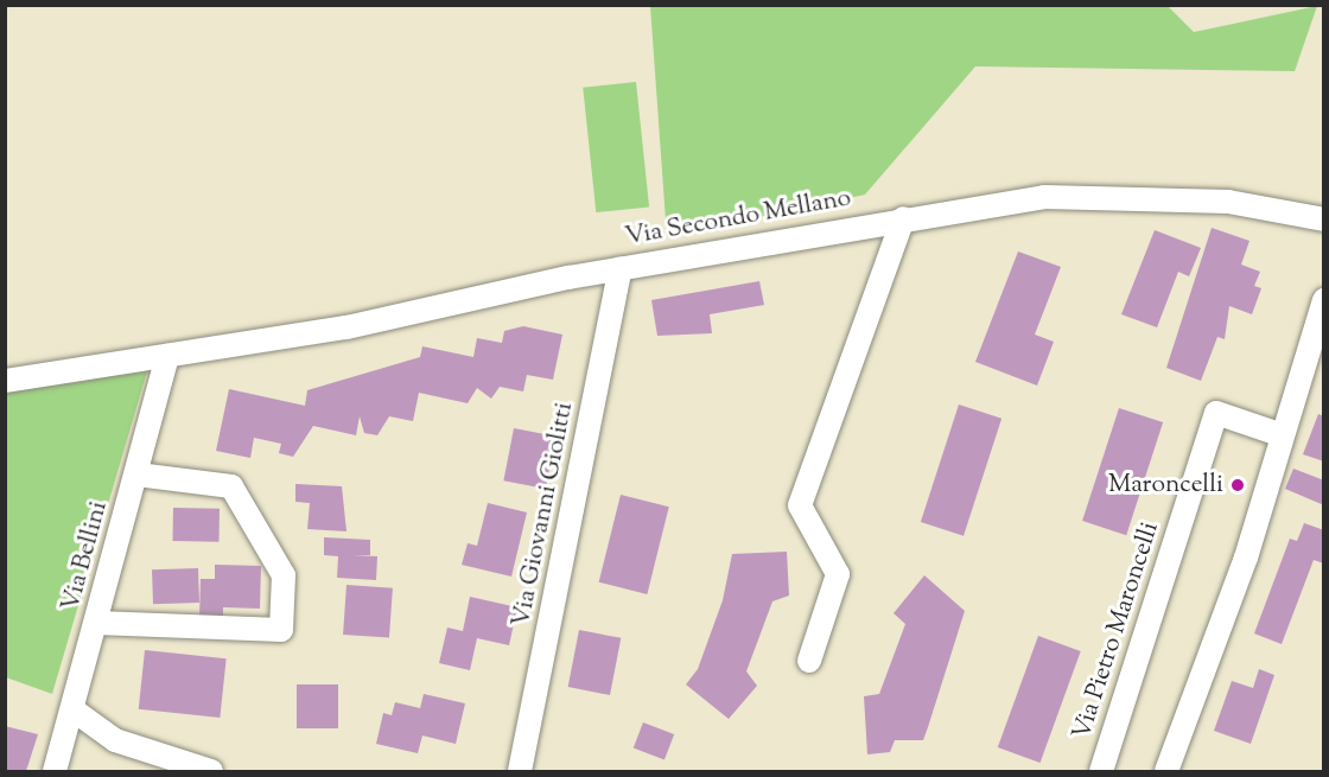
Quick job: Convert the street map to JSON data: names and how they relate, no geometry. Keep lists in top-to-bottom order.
{
  "streets": {
    "street": [
      "Via Secondo Mellano",
      "Via Giovanni Giolitti",
      "Via Bellini",
      "Via Pietro Maroncelli"
    ]
  },
  "crossings": [
    ["Via Secondo Mellano", "Via Giovanni Giolitti"],
    ["Via Secondo Mellano", "Via Bellini"]
  ],
  "places": ["Maroncelli"]
}
